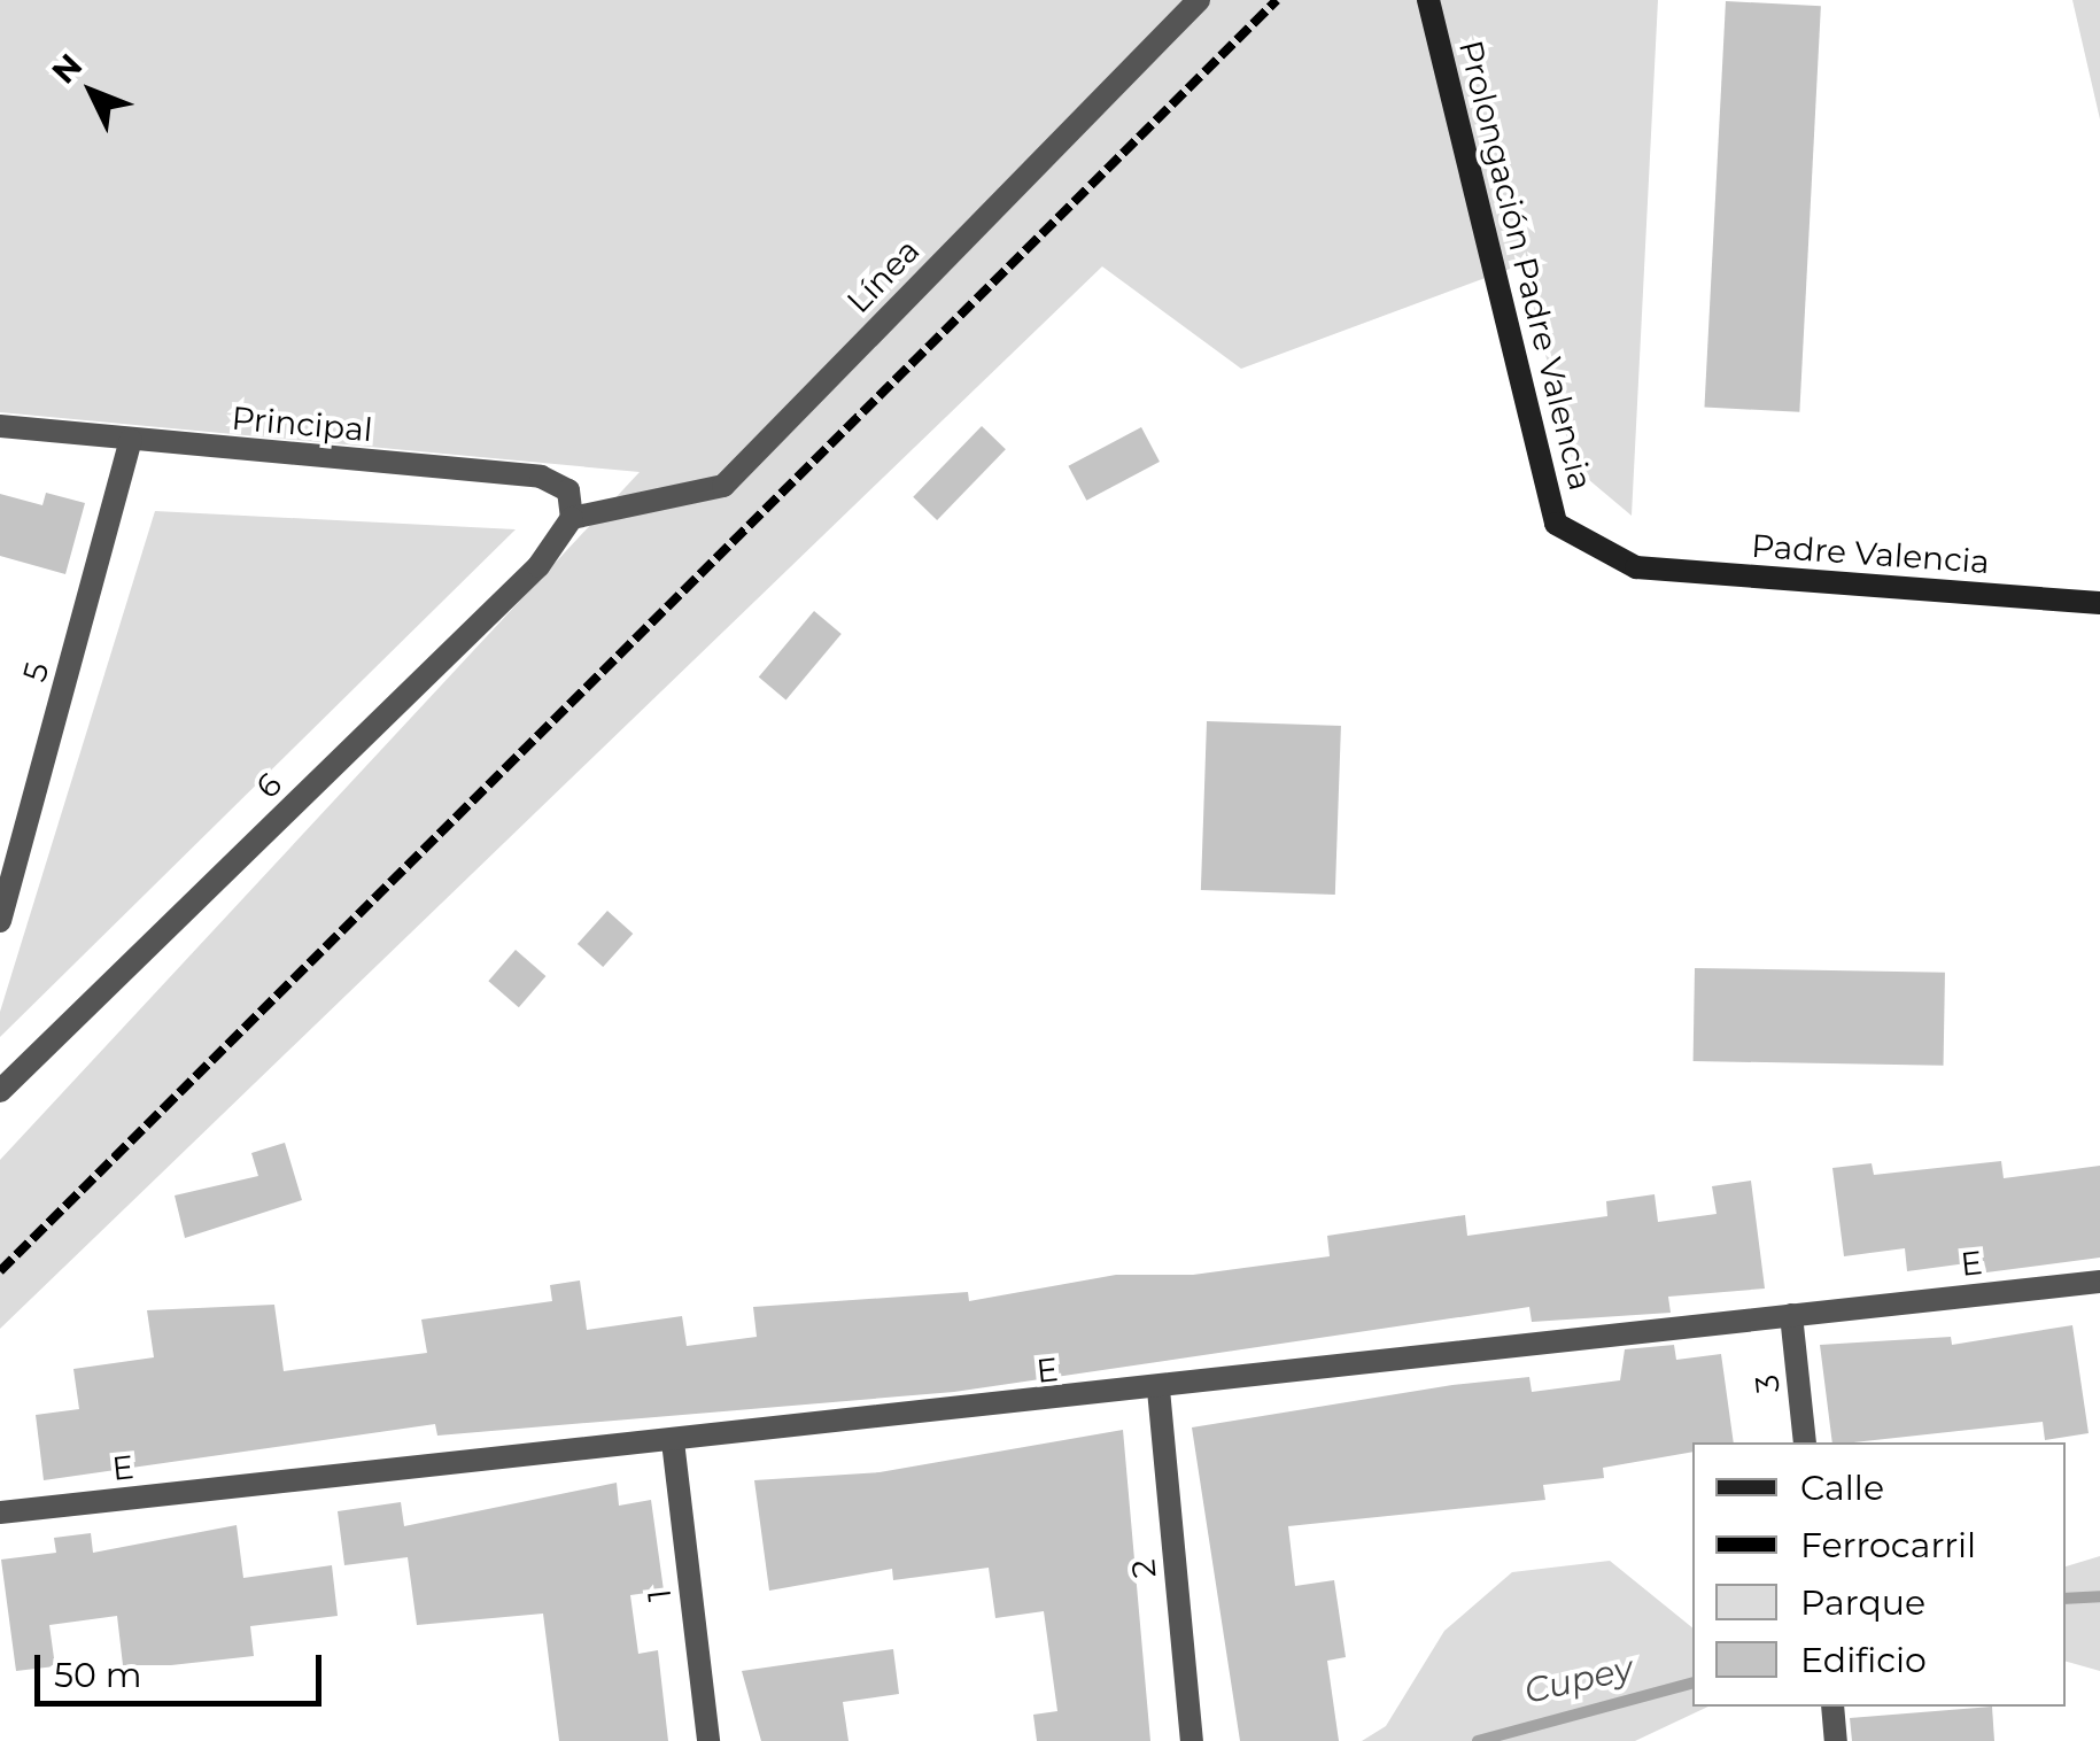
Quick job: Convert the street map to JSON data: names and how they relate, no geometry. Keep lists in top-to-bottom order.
{
  "streets": {
    "street": [
      "Prolongación Padre Valencia",
      "Línea",
      "Principal",
      "Padre Valencia",
      "5",
      "6",
      "E",
      "3",
      "2",
      "1"
    ]
  },
  "crossings": [
    ["Prolongación Padre Valencia", "Padre Valencia"],
    ["Línea", "Principal"],
    ["Línea", "6"],
    ["Principal", "5"],
    ["Principal", "6"],
    ["E", "3"],
    ["E", "2"],
    ["E", "1"]
  ],
  "water": ["Cupey"],
  "legend": [
    "Calle",
    "Ferrocarril",
    "Parque",
    "Edificio"
  ],
  "scale_bar": "50 m",
  "north": "top left"
}
